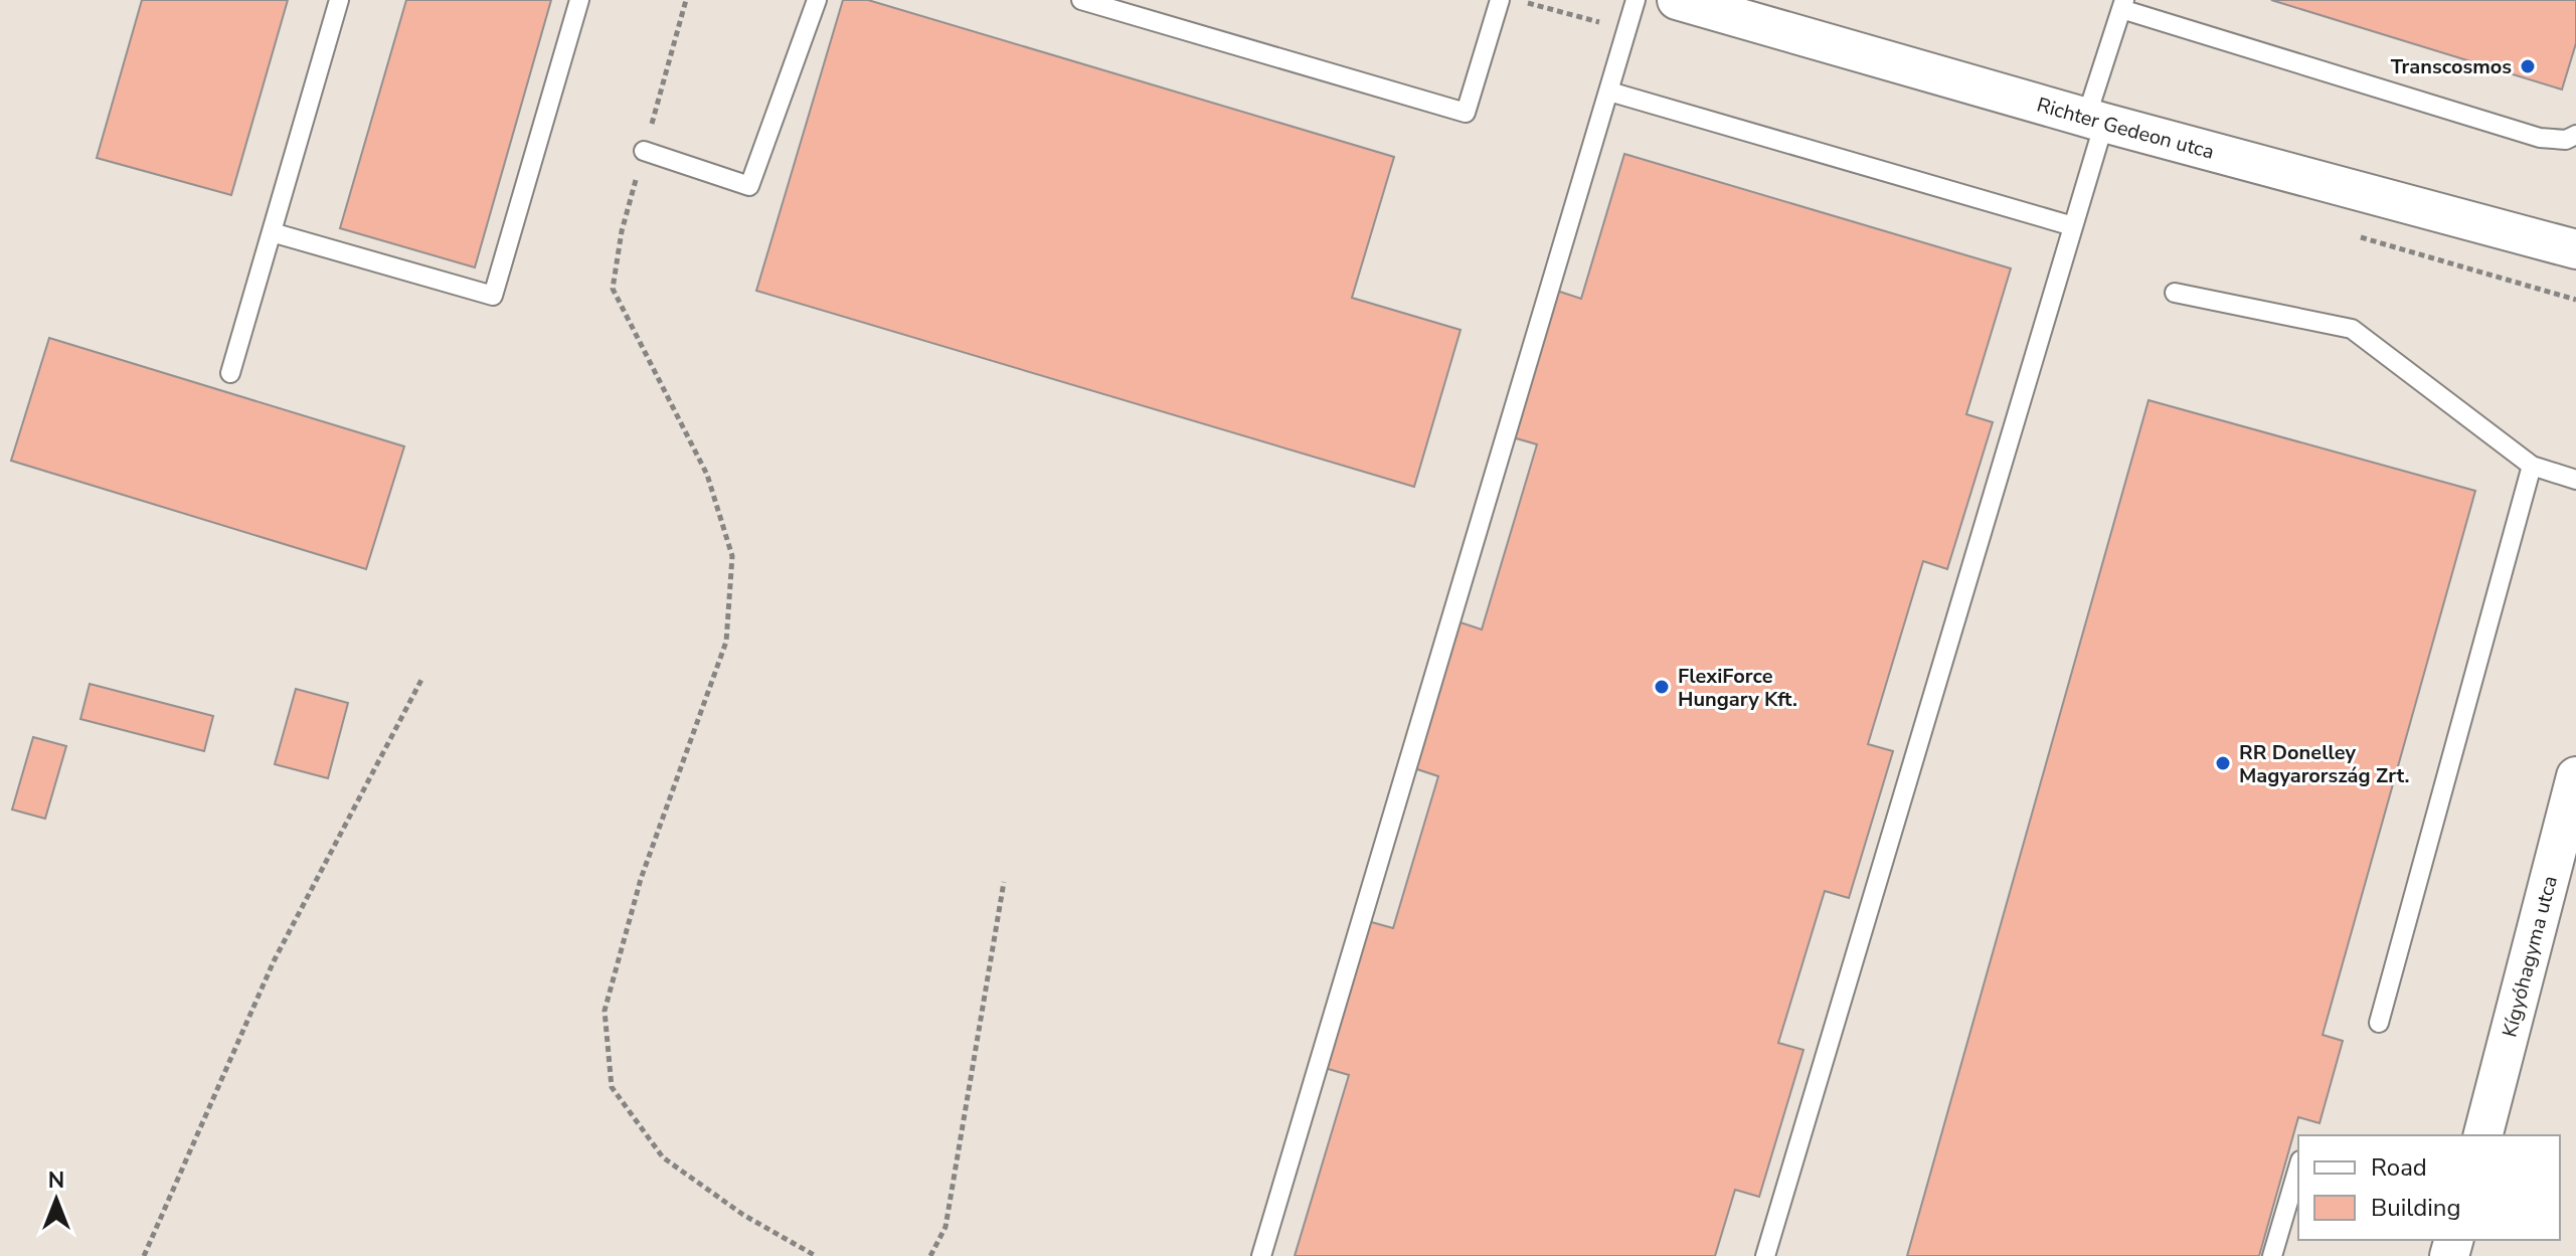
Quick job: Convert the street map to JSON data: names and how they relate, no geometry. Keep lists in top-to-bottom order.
{
  "streets": {
    "street": ["Richter Gedeon utca", "Kígyóhagyma utca"]
  },
  "places": ["Transcosmos", "FlexiForce Hungary Kft.", "RR Donelley Magyarország Zrt."],
  "legend": ["Road", "Building"],
  "north": "top"
}
